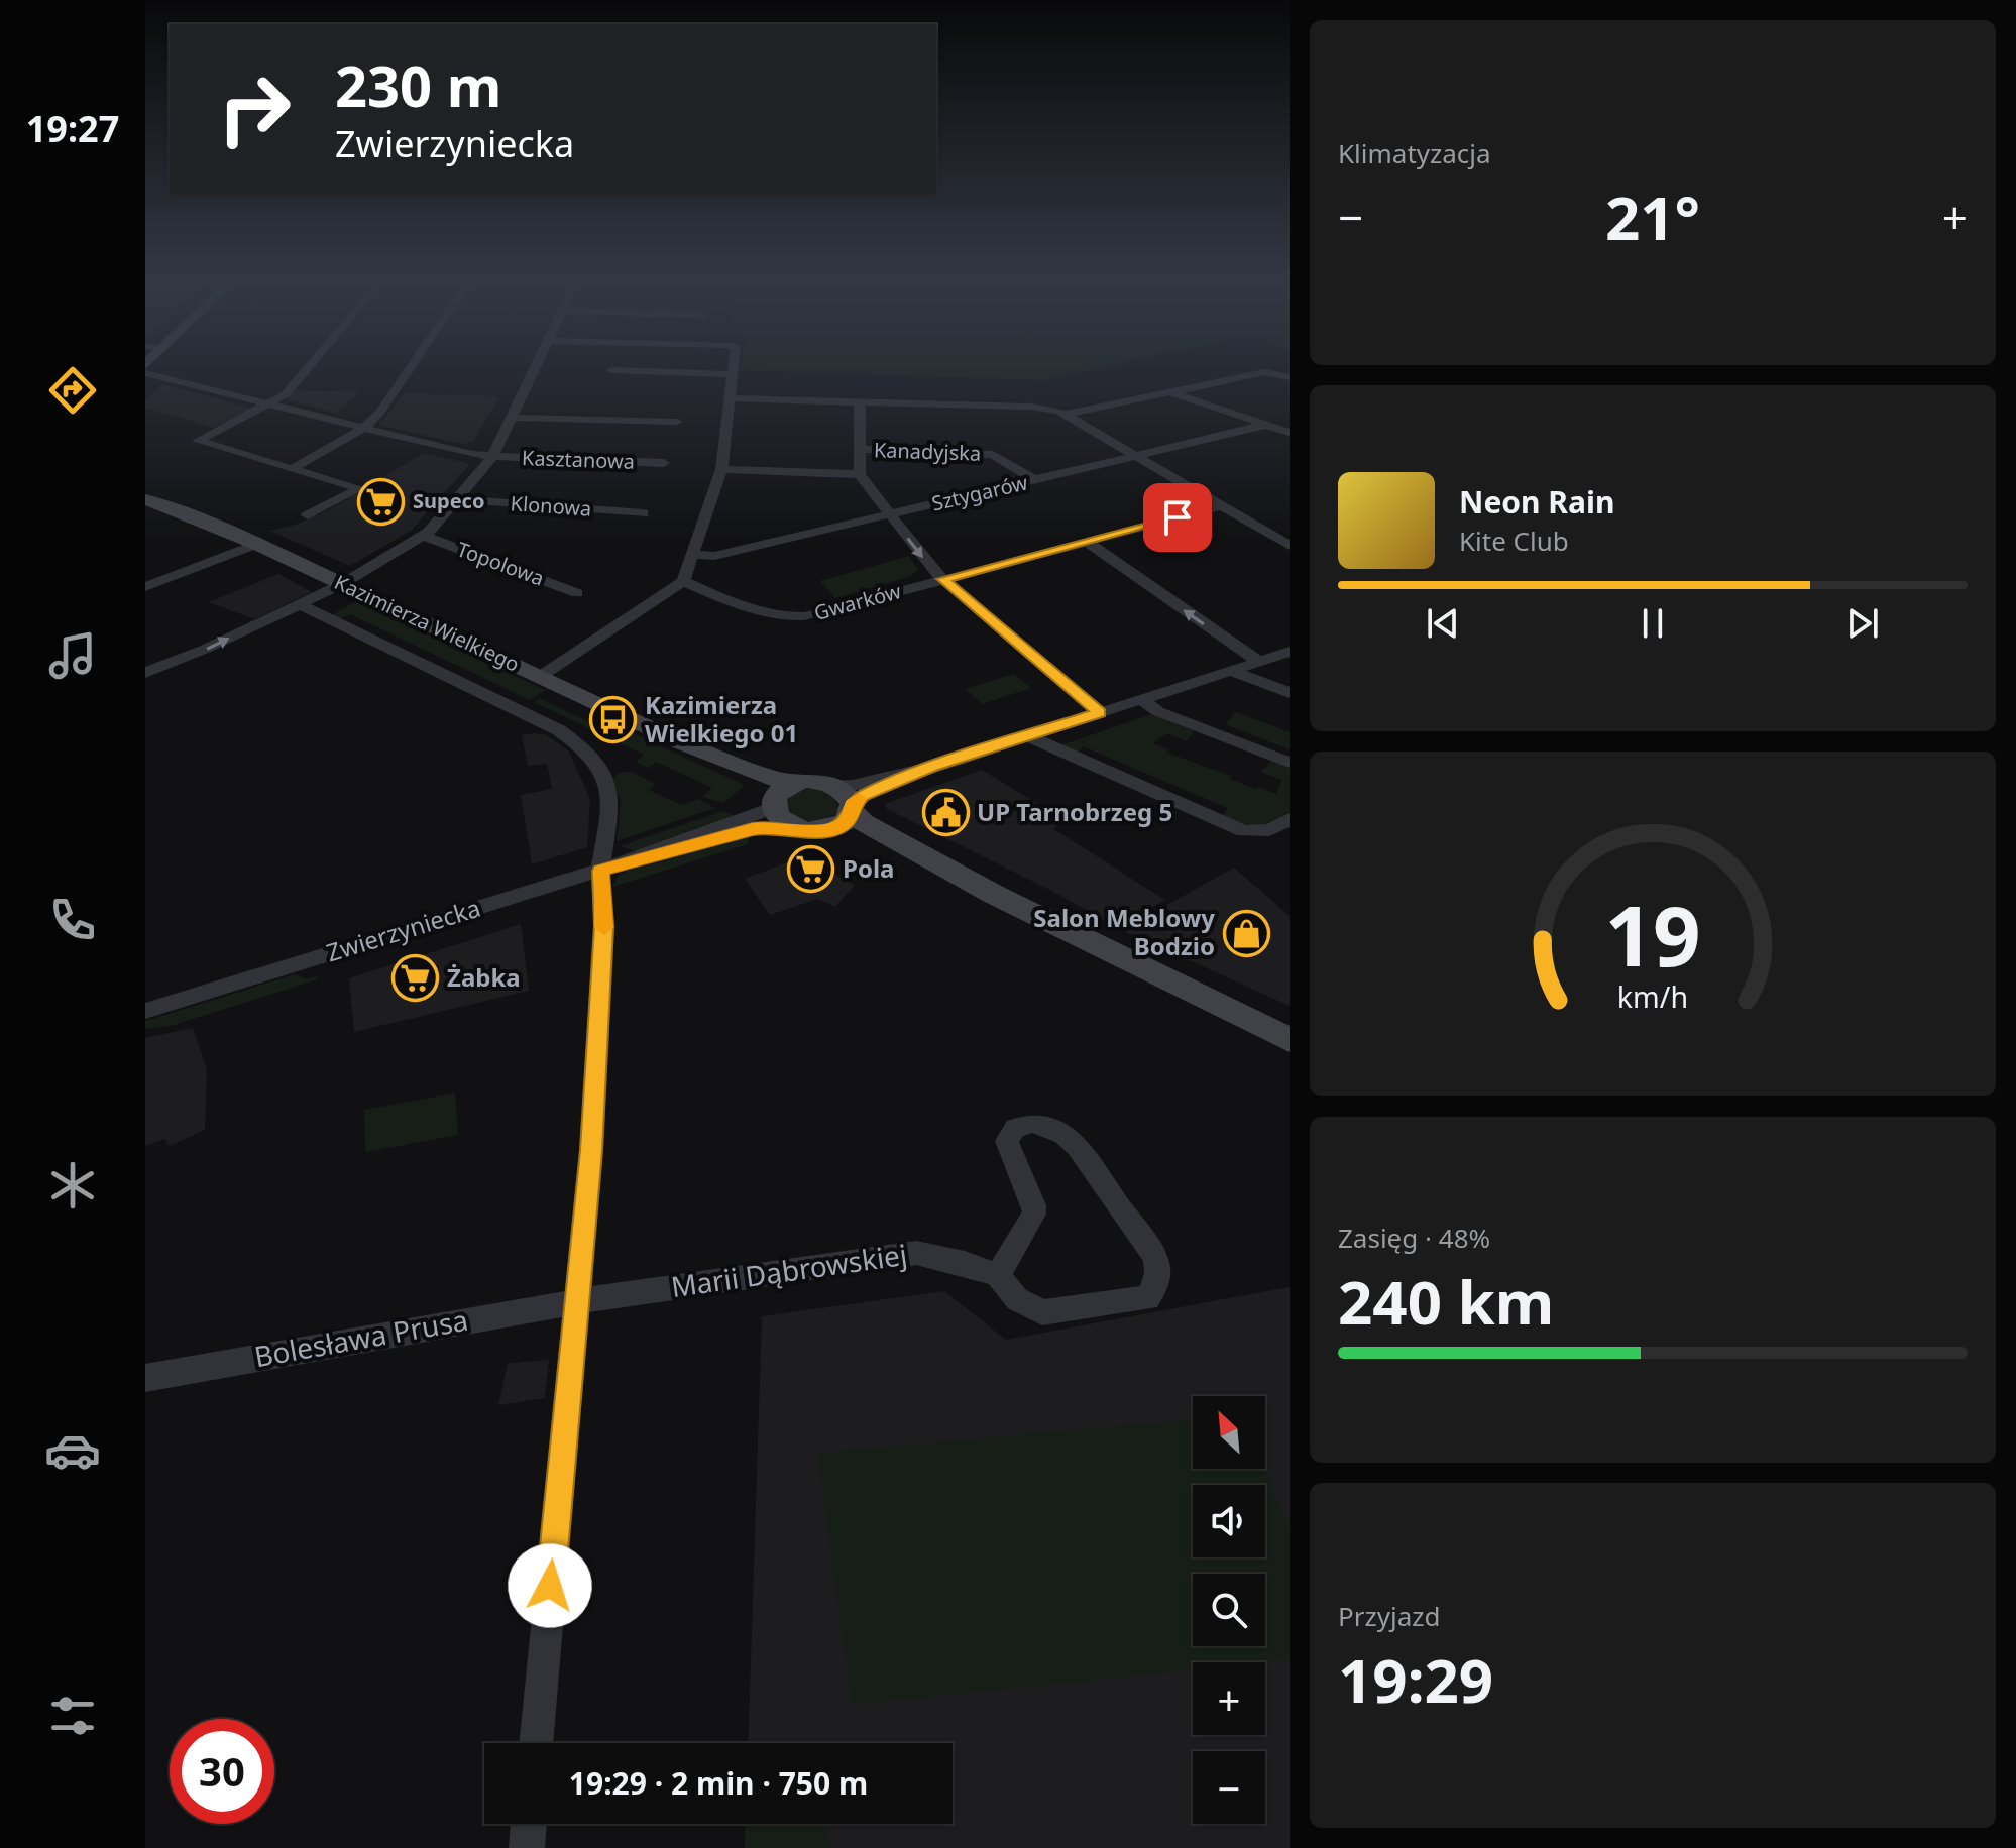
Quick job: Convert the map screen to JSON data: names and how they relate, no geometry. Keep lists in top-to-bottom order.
{
  "streets": {
    "street": [
      "Kanadyjska",
      "Kasztanowa",
      "Sztygarów",
      "Klonowa",
      "Topolowa",
      "Gwarków",
      "Kazimierza Wielkiego",
      "Zwierzyniecka",
      "Marii Dąbrowskiej",
      "Bolesława Prusa"
    ]
  },
  "crossings": [
    ["Kanadyjska", "Sztygarów"],
    ["Marii Dąbrowskiej", "Bolesława Prusa"]
  ],
  "places": {
    "supermarket": ["Supeco", "Pola", "Żabka"],
    "bus stop": ["Kazimierza Wielkiego 01"],
    "public building": ["UP Tarnobrzeg 5"],
    "shop": ["Salon Meblowy Bodzio"]
  },
  "north": "top left",
  "page": {
    "tabs": "19:27",
    "tile": [
      "Klimatyzacja",
      ["Zasięg · 48%", "240 km"],
      ["Przyjazd", "19:29"]
    ],
    "turn": ["230 m", "Zwierzyniecka"],
    "heat": ["−", "21°", "+"],
    "song": ["Neon Rain", "Kite Club"],
    "map_buttons": ["+", "−"],
    "limit": "30",
    "trip": "19:29 · 2 min · 750 m",
    "gauge": ["19", "km/h"]
  }
}
